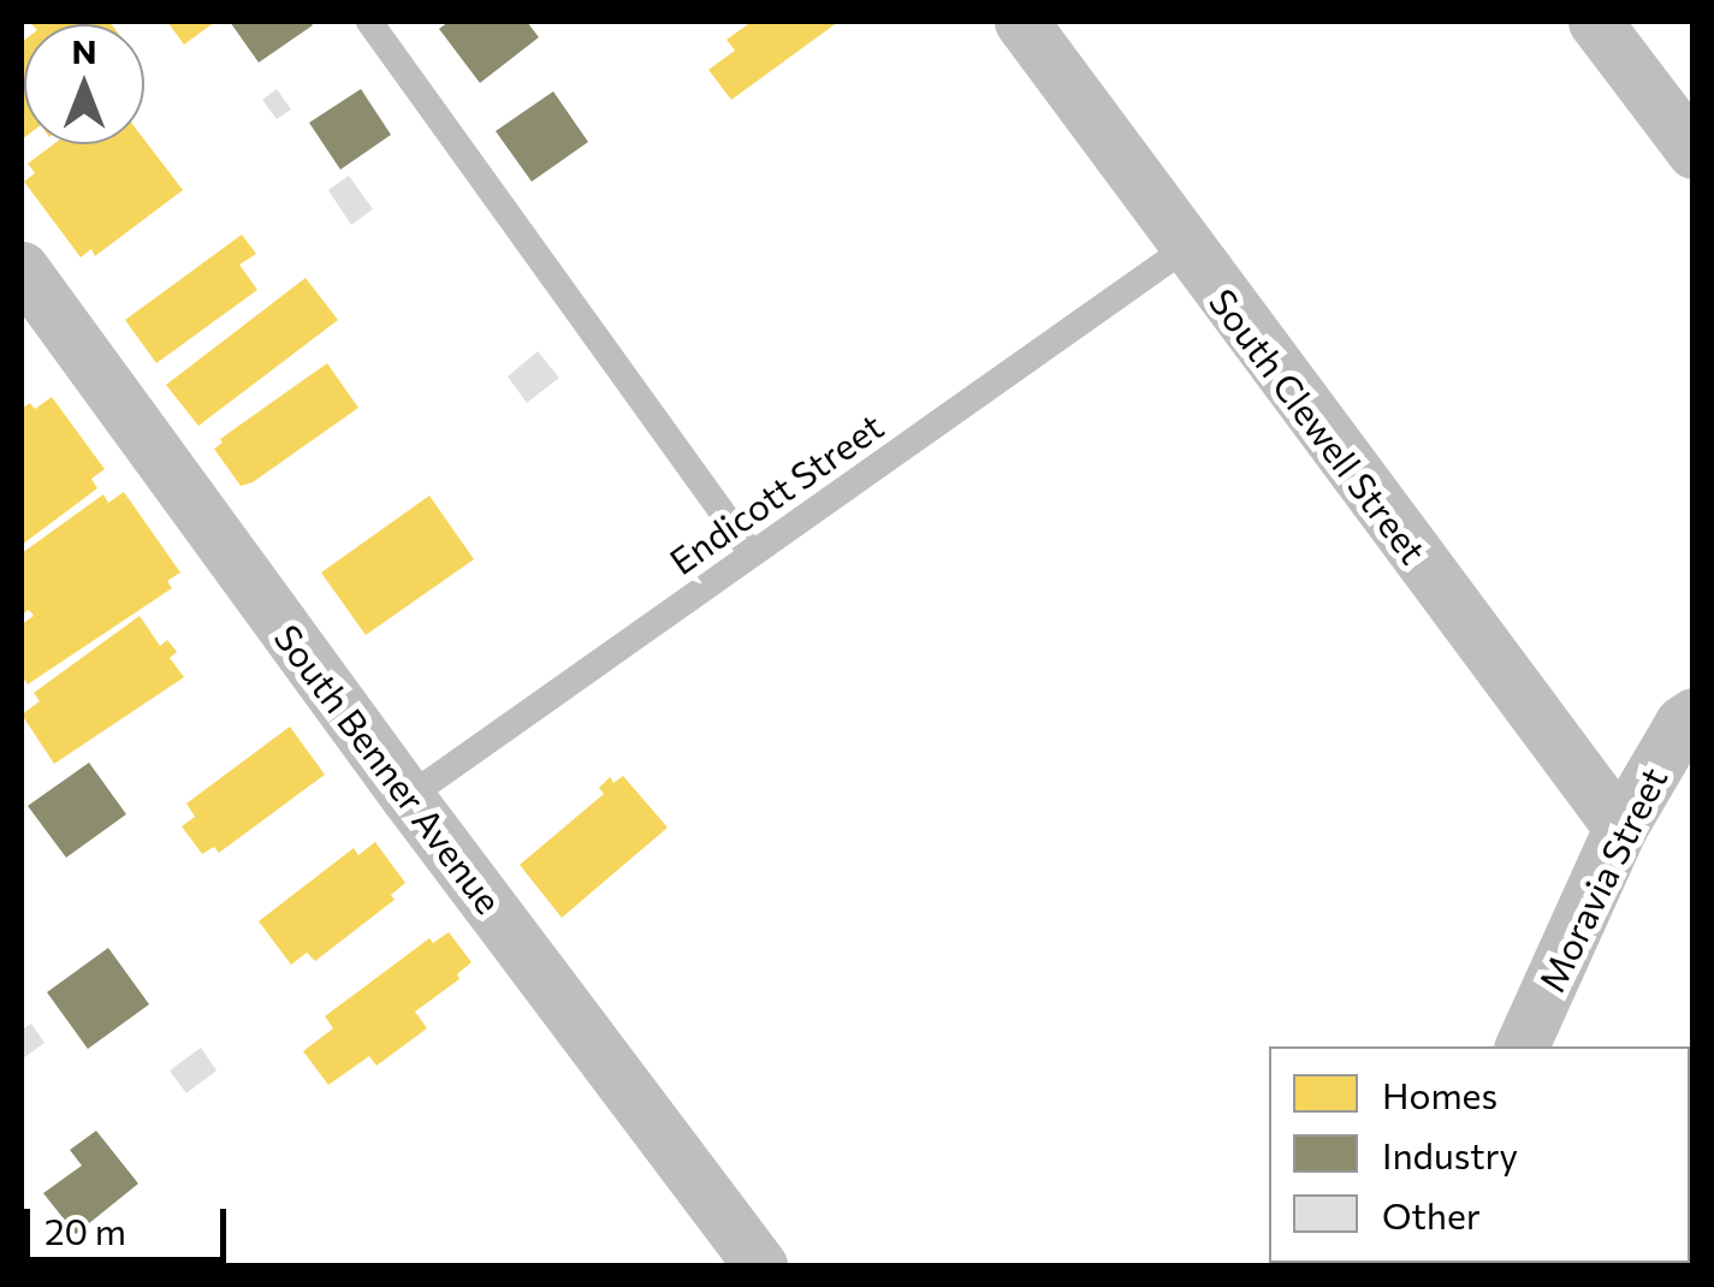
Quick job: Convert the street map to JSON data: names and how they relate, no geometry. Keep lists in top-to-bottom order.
{
  "streets": {
    "street": ["South Clewell Street", "South Benner Avenue", "Moravia Street"],
    "lane": ["Endicott Street"]
  },
  "crossings": [
    ["South Clewell Street", "Endicott Street"],
    ["South Clewell Street", "Moravia Street"],
    ["Endicott Street", "South Benner Avenue"]
  ],
  "legend": ["Homes", "Industry", "Other"],
  "scale_bar": "20 m",
  "north": "top"
}
